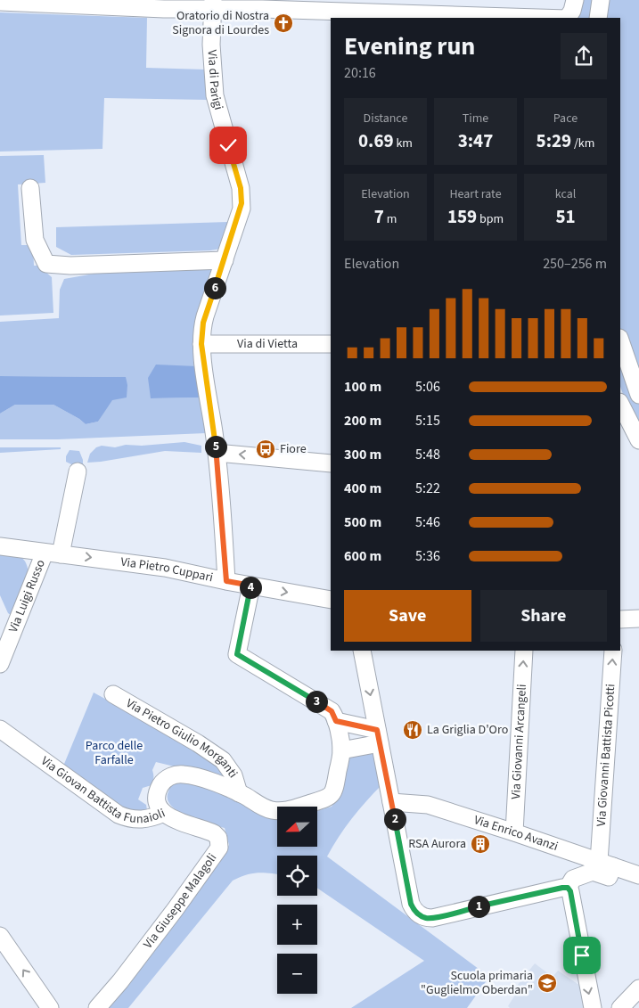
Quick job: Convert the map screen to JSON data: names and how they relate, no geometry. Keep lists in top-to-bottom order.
{
  "streets": {
    "street": [
      "Via di Parigi",
      "Via di Vietta",
      "Via Pietro Cuppari",
      "Via Luigi Russo",
      "Via Giovanni Arcangeli",
      "Via Pietro Giulio Morganti",
      "Via Giovanni Battista Picotti",
      "Via Giovan Battista Funaioli",
      "Via Enrico Avanzi",
      "Via Giuseppe Malagoli"
    ]
  },
  "crossings": [
    ["Via di Parigi", "Via di Vietta"],
    ["Via di Parigi", "Via Pietro Cuppari"],
    ["Via Pietro Cuppari", "Via Luigi Russo"],
    ["Via Giovanni Arcangeli", "Via Enrico Avanzi"],
    ["Via Pietro Giulio Morganti", "Via Giovan Battista Funaioli"],
    ["Via Giovanni Battista Picotti", "Via Enrico Avanzi"],
    ["Via Giovan Battista Funaioli", "Via Giuseppe Malagoli"]
  ],
  "one_way": ["Via Giovanni Battista Picotti"],
  "parks": ["Parco delle Farfalle"],
  "places": {
    "church": ["Oratorio di Nostra Signora di Lourdes"],
    "bus stop": ["Fiore"],
    "restaurant": ["La Griglia D'Oro"],
    "building": ["RSA Aurora"],
    "school or university": ["Scuola primaria \"Guglielmo Oberdan\""]
  },
  "north": "left",
  "page": {
    "heading": ["Evening run", "20:16"],
    "stats": [
      ["Distance", "0.69 km"],
      ["Time", "3:47"],
      ["Pace", "5:29 /km"],
      ["Elevation", "7 m"],
      ["Heart rate", "159 bpm"],
      ["kcal", "51"]
    ],
    "chart": ["Elevation", "250–256 m"],
    "pins": [
      "6",
      "5",
      "4",
      "3",
      "2",
      "1"
    ],
    "list": [
      {
        "name": "100 m",
        "note": "5:06"
      },
      {
        "name": "200 m",
        "note": "5:15"
      },
      {
        "name": "300 m",
        "note": "5:48"
      },
      {
        "name": "400 m",
        "note": "5:22"
      },
      {
        "name": "500 m",
        "note": "5:46"
      },
      {
        "name": "600 m",
        "note": "5:36"
      }
    ],
    "buttons": ["Save", "Share"],
    "map_buttons": ["+", "−"]
  }
}
